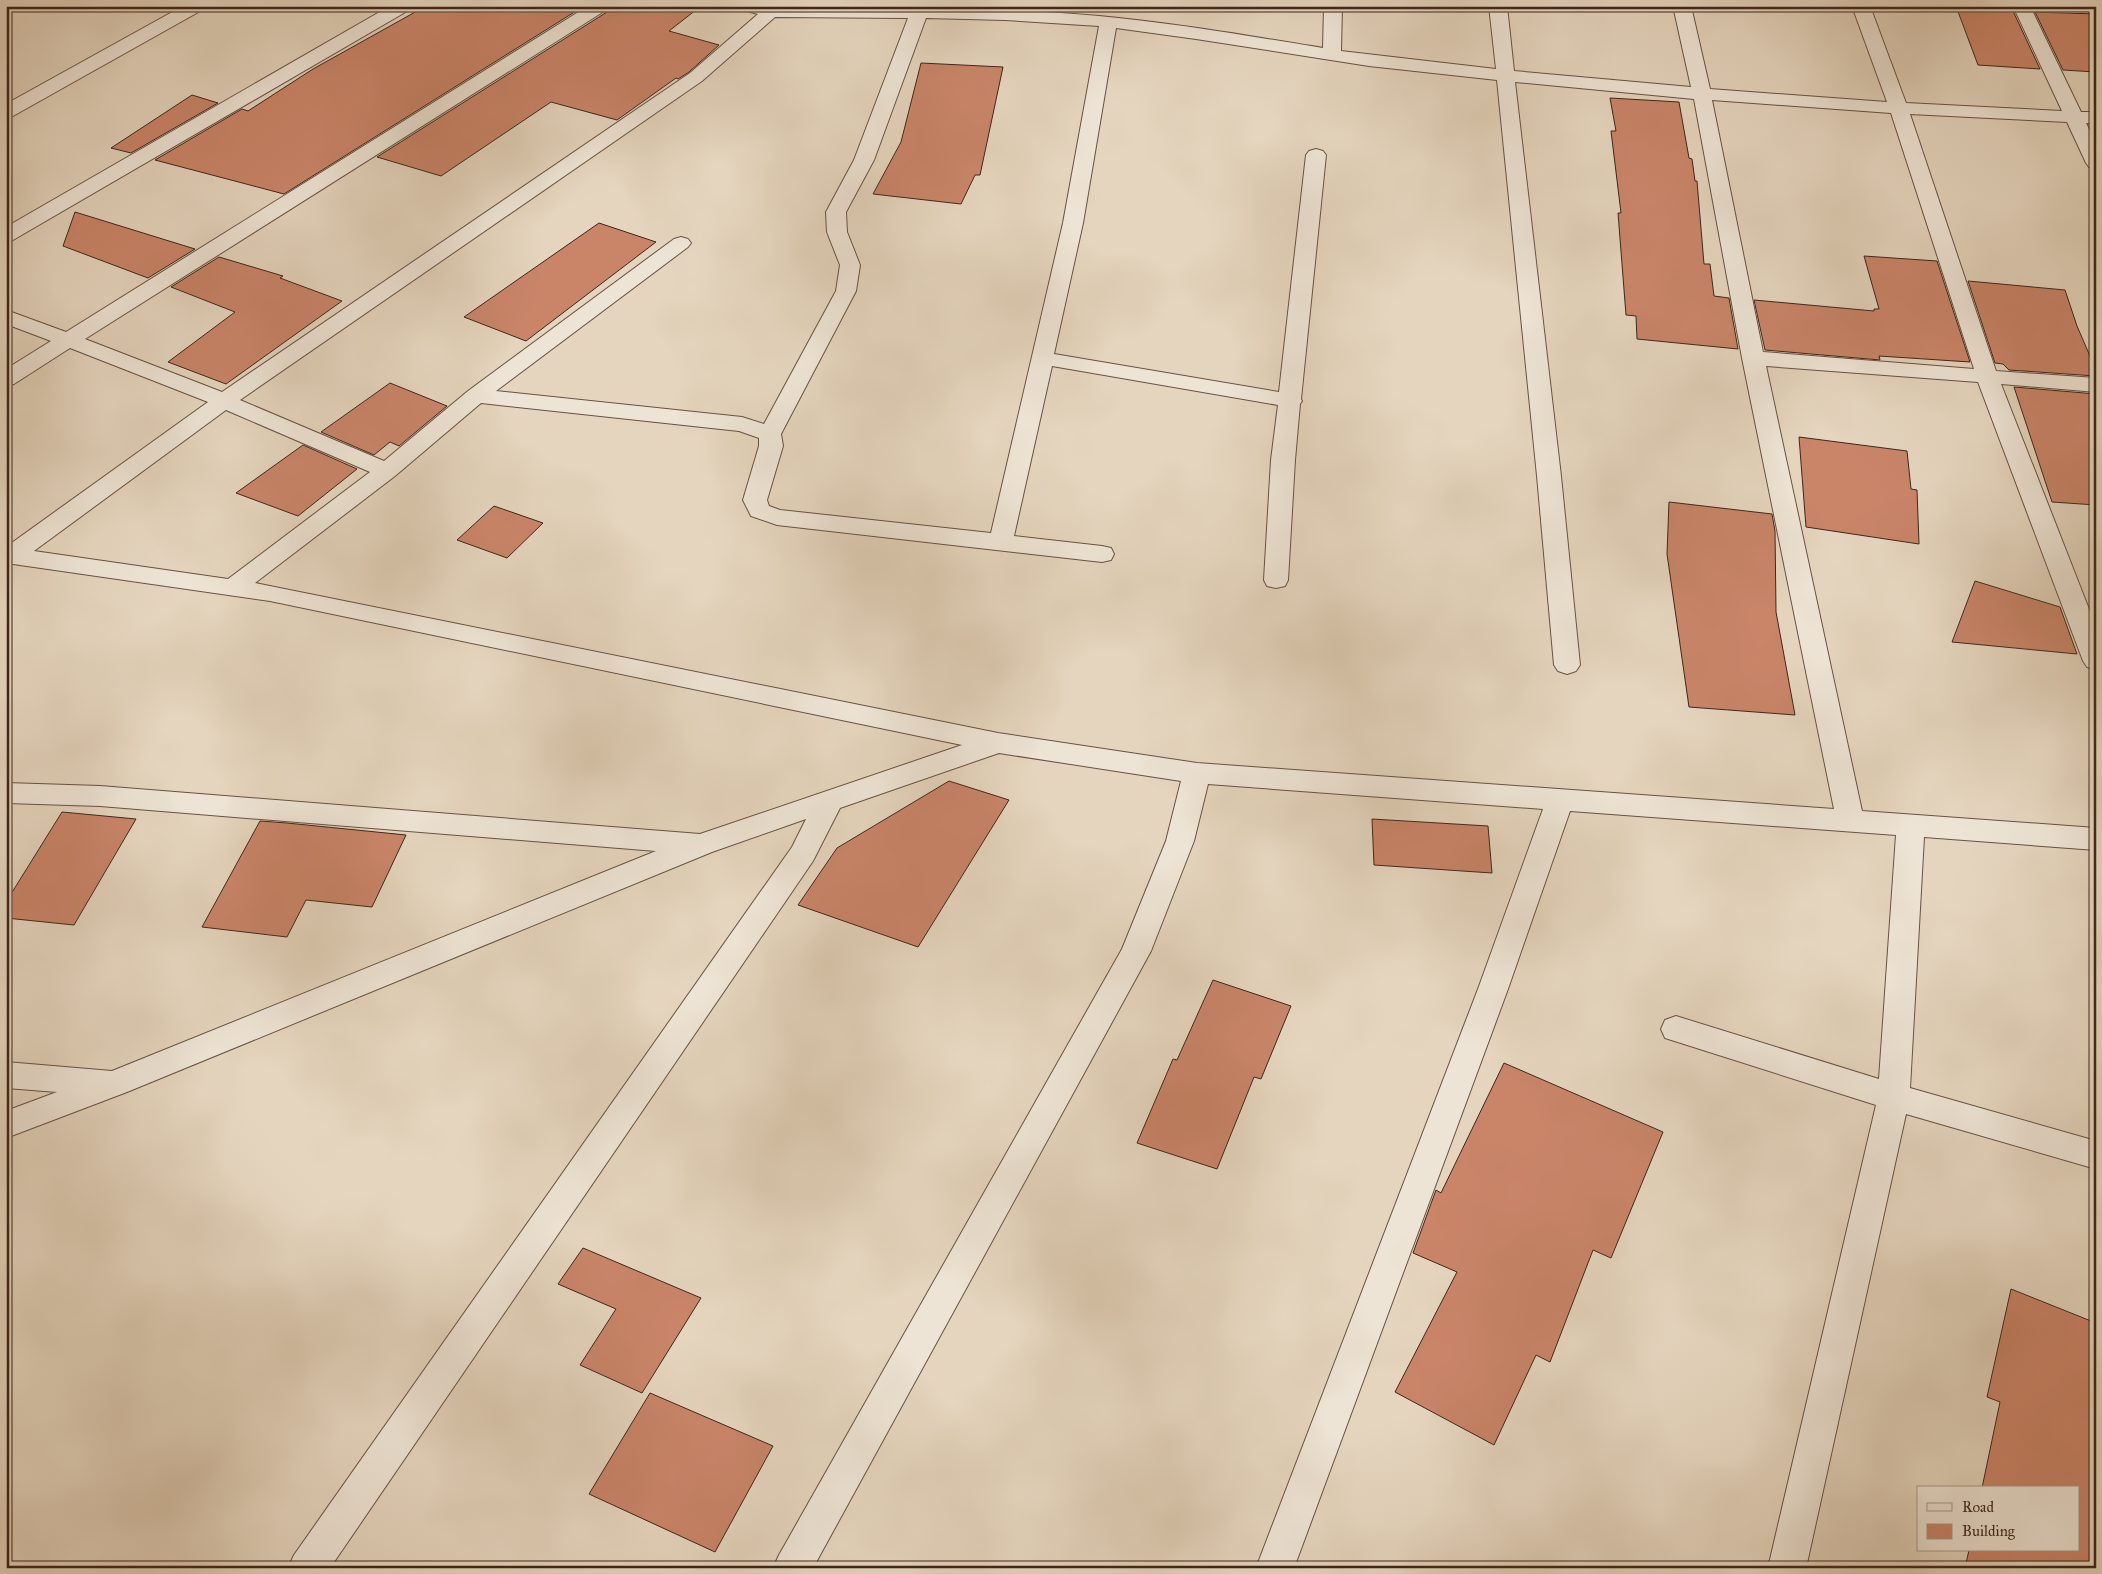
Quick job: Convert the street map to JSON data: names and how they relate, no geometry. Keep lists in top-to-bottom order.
{
  "legend": ["Road", "Building"]
}
